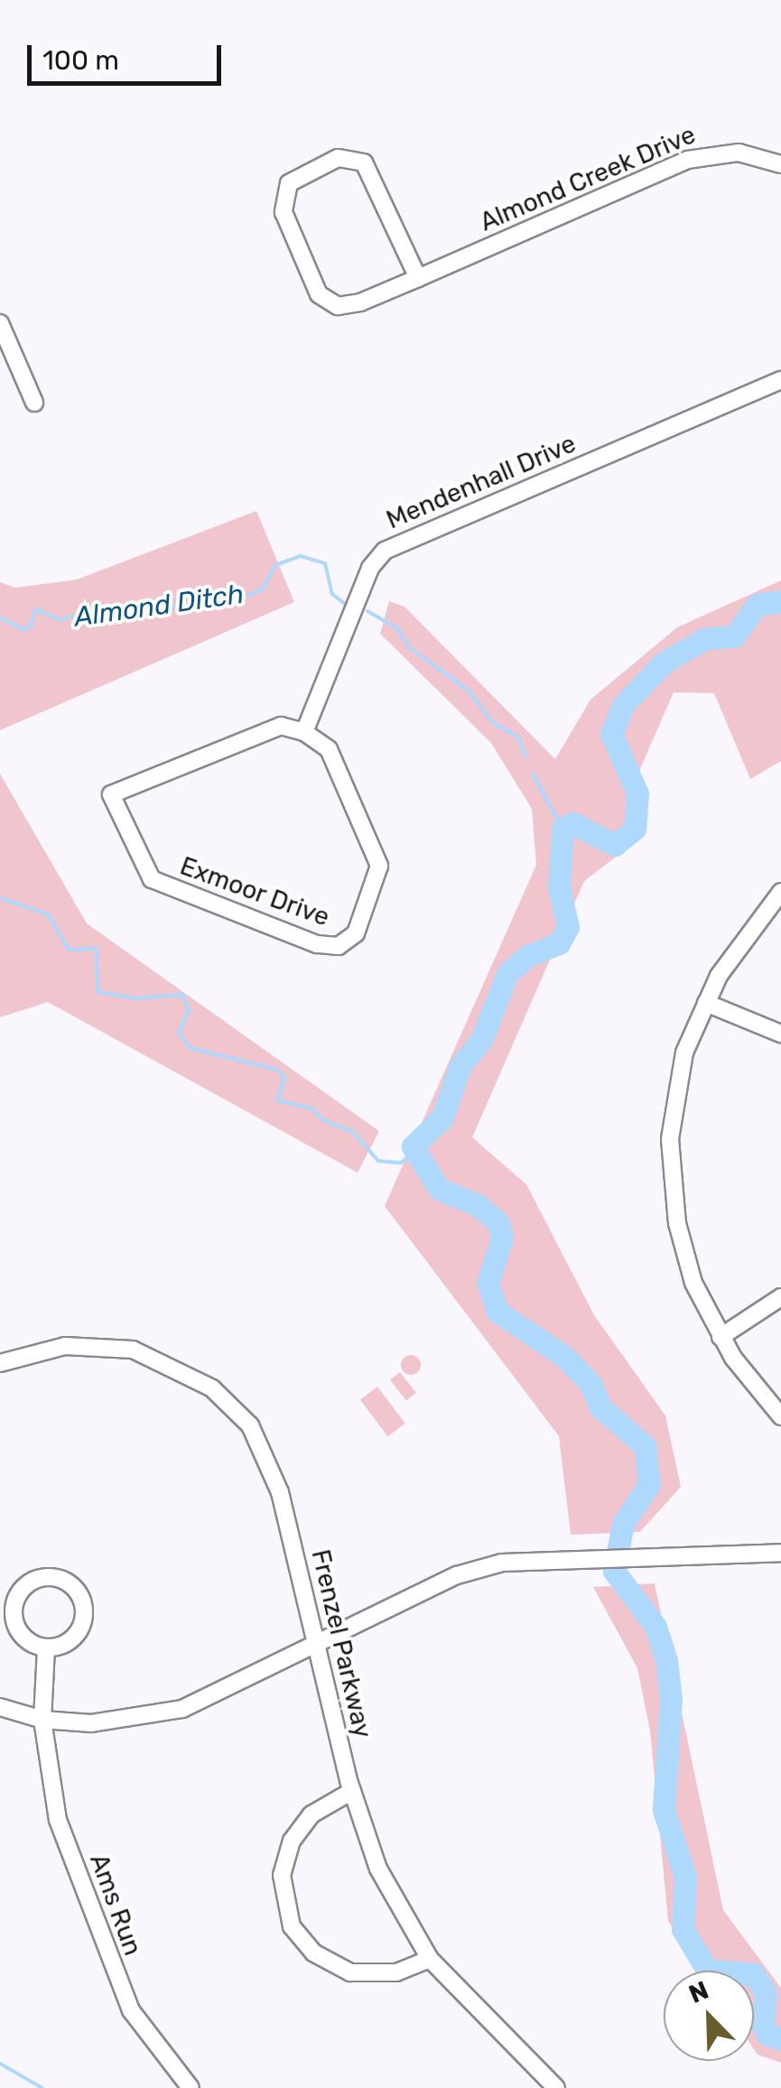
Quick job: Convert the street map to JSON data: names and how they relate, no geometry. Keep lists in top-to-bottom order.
{
  "streets": {
    "street": [
      "Almond Creek Drive",
      "Mendenhall Drive",
      "Exmoor Drive",
      "Frenzel Parkway",
      "Ams Run"
    ]
  },
  "crossings": [
    ["Mendenhall Drive", "Exmoor Drive"]
  ],
  "water": ["Almond Ditch"],
  "scale_bar": "100 m",
  "north": "top left"
}
